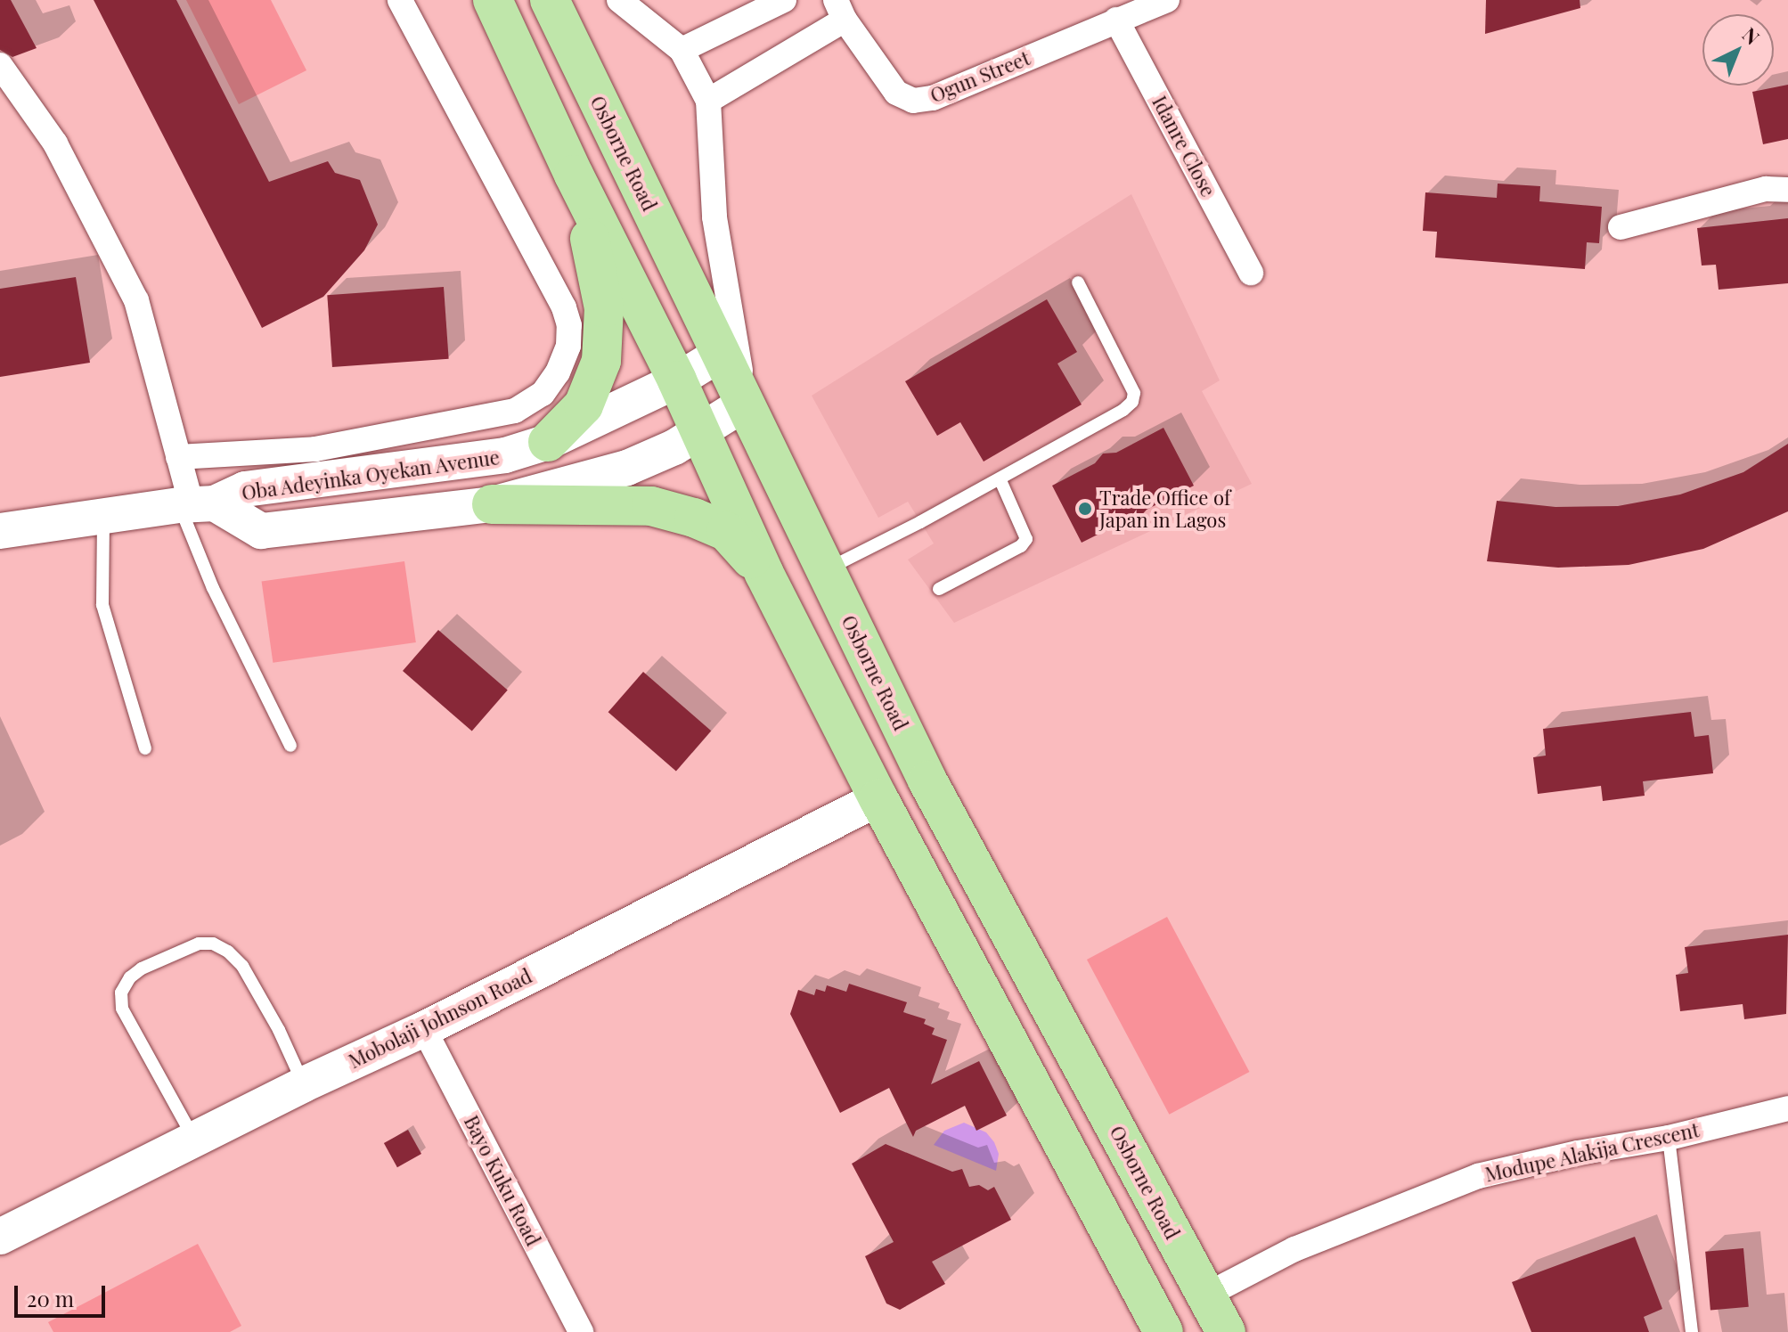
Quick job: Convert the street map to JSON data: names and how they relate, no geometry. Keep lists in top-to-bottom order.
{
  "streets": {
    "main road": ["Osborne Road", "Oba Adeyinka Oyekan Avenue", "Mobolaji Johnson Road"],
    "street": [
      "Ogun Street",
      "Idanre Close",
      "Modupe Alakija Crescent",
      "Bayo Kuku Road"
    ]
  },
  "crossings": [
    ["Ogun Street", "Idanre Close"],
    ["Osborne Road", "Oba Adeyinka Oyekan Avenue"],
    ["Osborne Road", "Modupe Alakija Crescent"],
    ["Mobolaji Johnson Road", "Bayo Kuku Road"]
  ],
  "places": ["Trade Office of Japan in Lagos"],
  "scale_bar": "20 m",
  "north": "top right"
}
